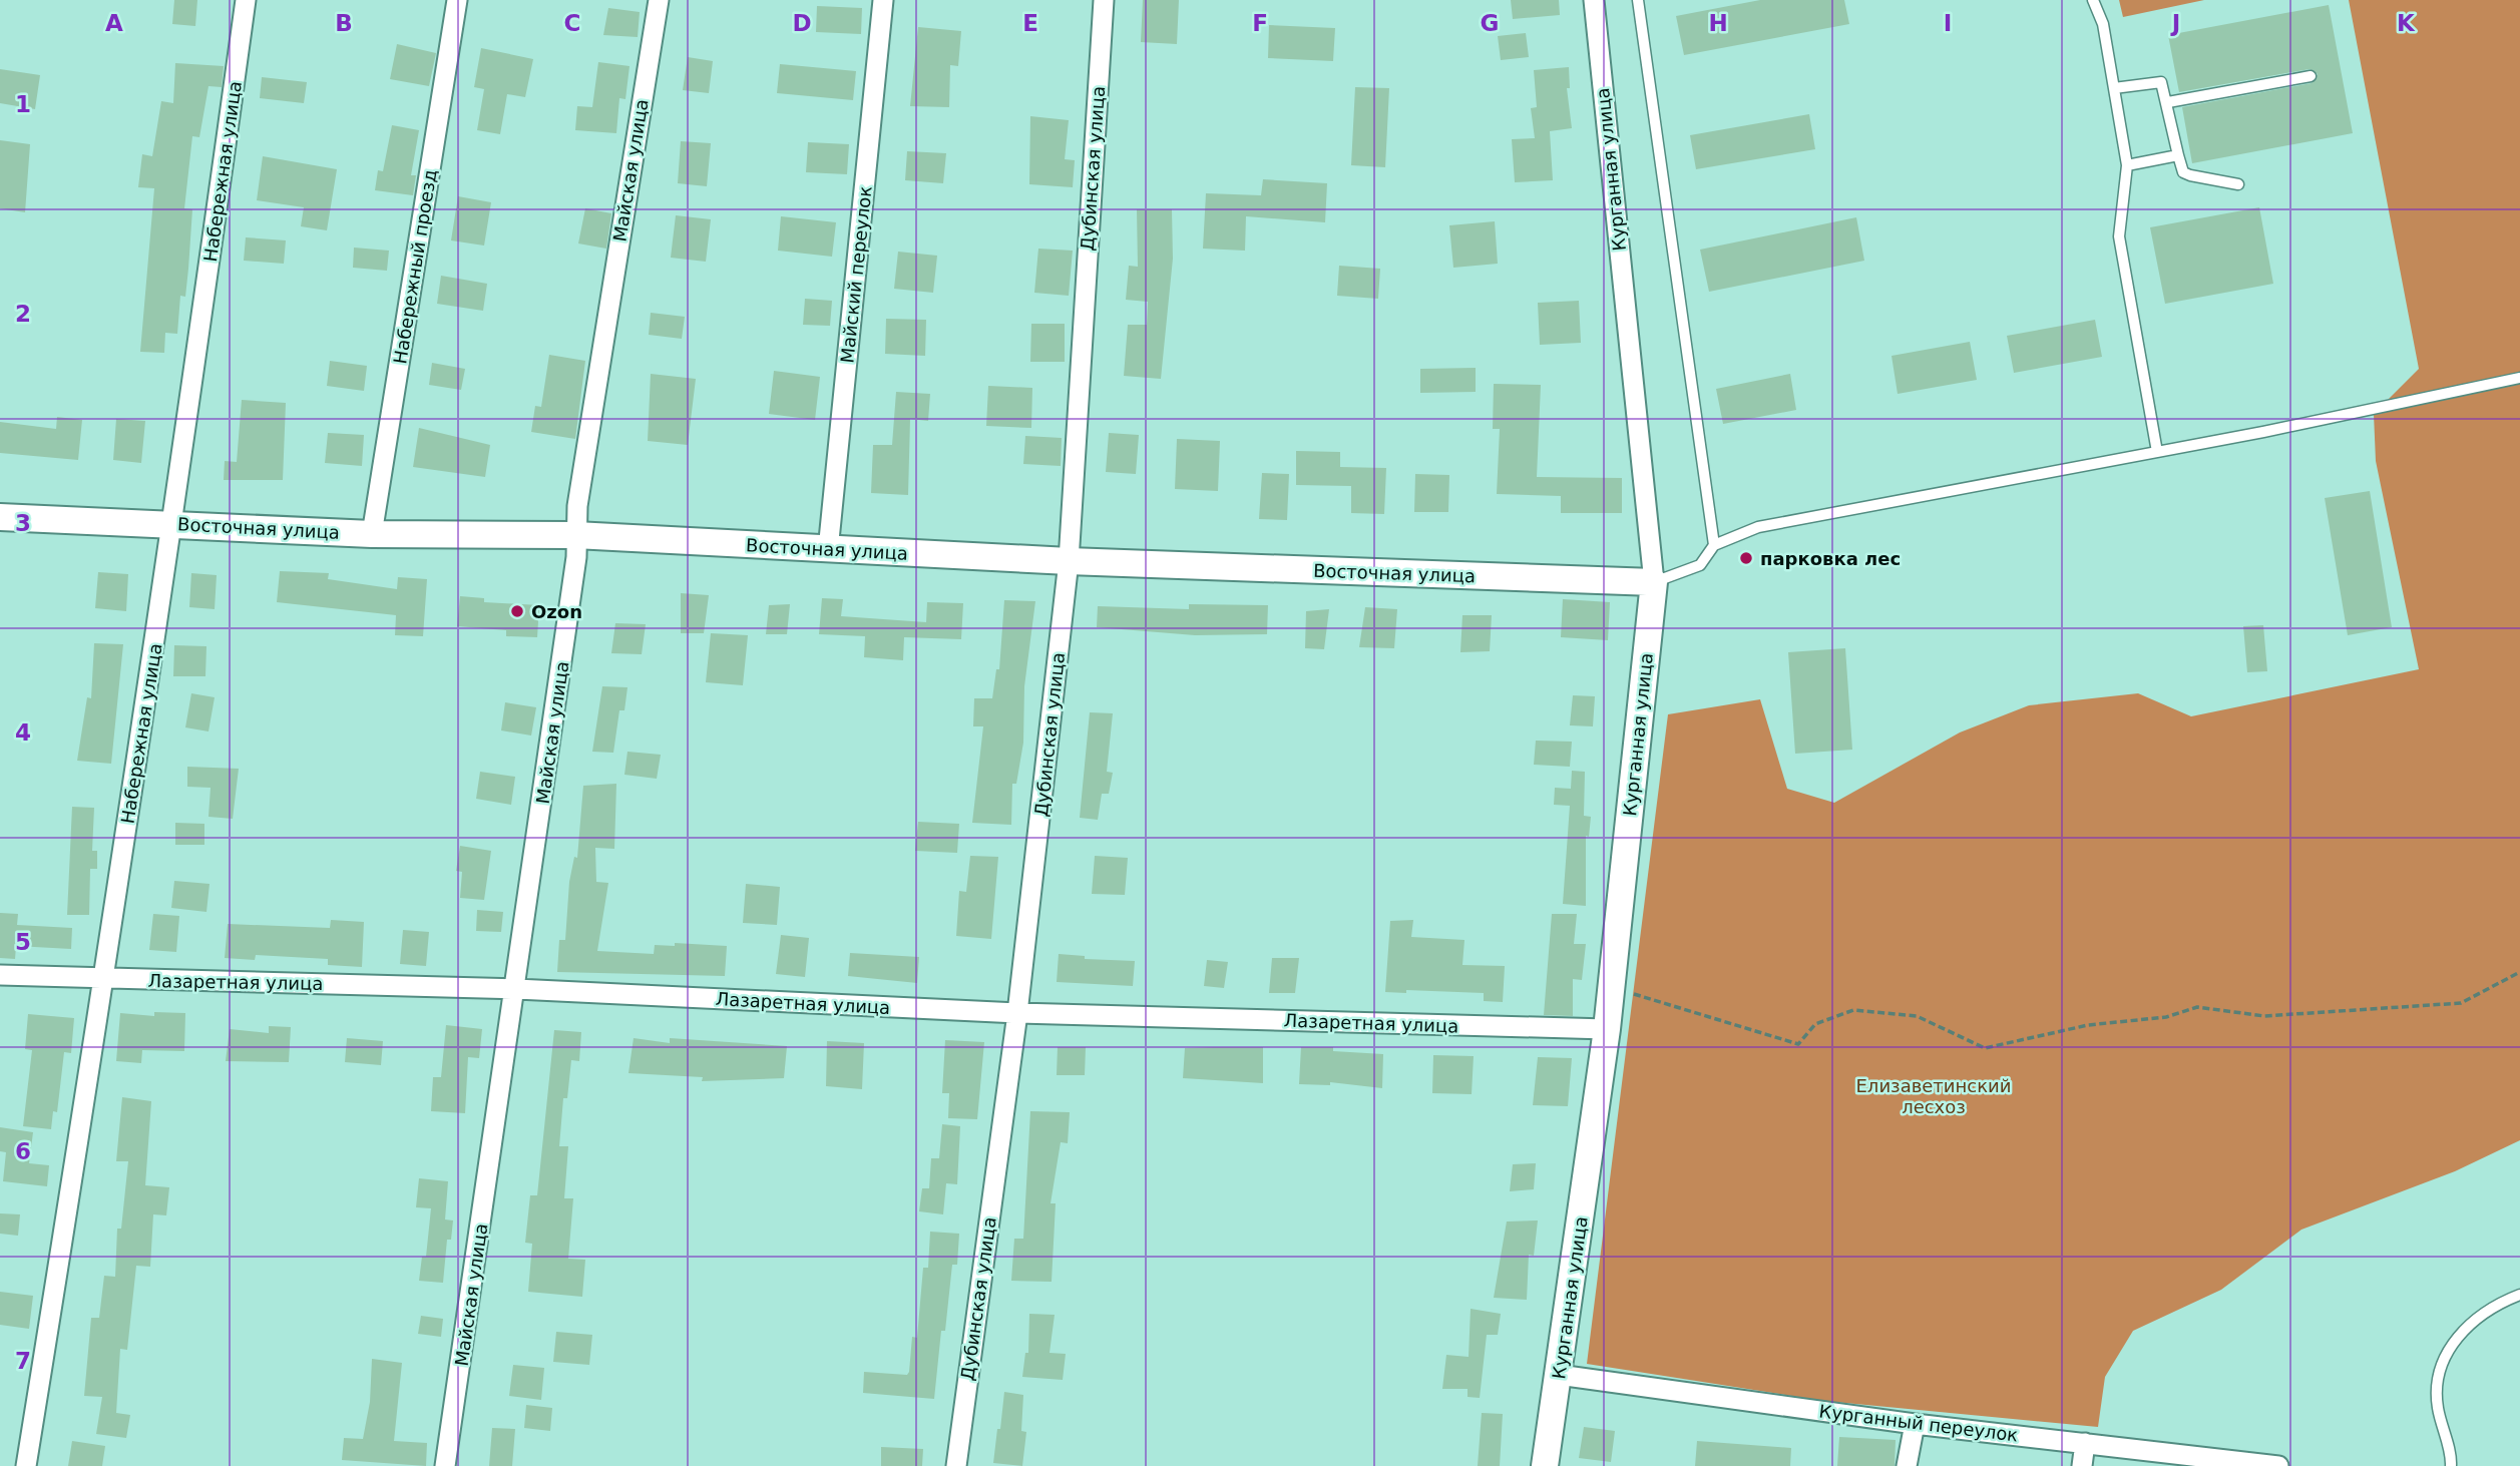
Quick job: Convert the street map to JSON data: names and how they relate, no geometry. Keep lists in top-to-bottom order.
{
  "streets": {
    "street": [
      "Дубинская улица",
      "Курганная улица",
      "Майская улица",
      "Набережная улица",
      "Набережный проезд",
      "Майский переулок",
      "Восточная улица",
      "Лазаретная улица",
      "Курганный переулок"
    ]
  },
  "crossings": [
    ["Дубинская улица", "Восточная улица"],
    ["Дубинская улица", "Лазаретная улица"],
    ["Курганная улица", "Восточная улица"],
    ["Курганная улица", "Лазаретная улица"],
    ["Курганная улица", "Курганный переулок"],
    ["Майская улица", "Восточная улица"],
    ["Майская улица", "Лазаретная улица"],
    ["Набережная улица", "Восточная улица"],
    ["Набережная улица", "Лазаретная улица"],
    ["Набережный проезд", "Восточная улица"],
    ["Майский переулок", "Восточная улица"]
  ],
  "parks": ["Елизаветинский лесхоз"],
  "places": ["парковка лес", "Ozon"],
  "grid": {
    "columns": [
      "A",
      "B",
      "C",
      "D",
      "E",
      "F",
      "G",
      "H",
      "I",
      "J",
      "K"
    ],
    "rows": [
      "1",
      "2",
      "3",
      "4",
      "5",
      "6",
      "7"
    ]
  }
}
